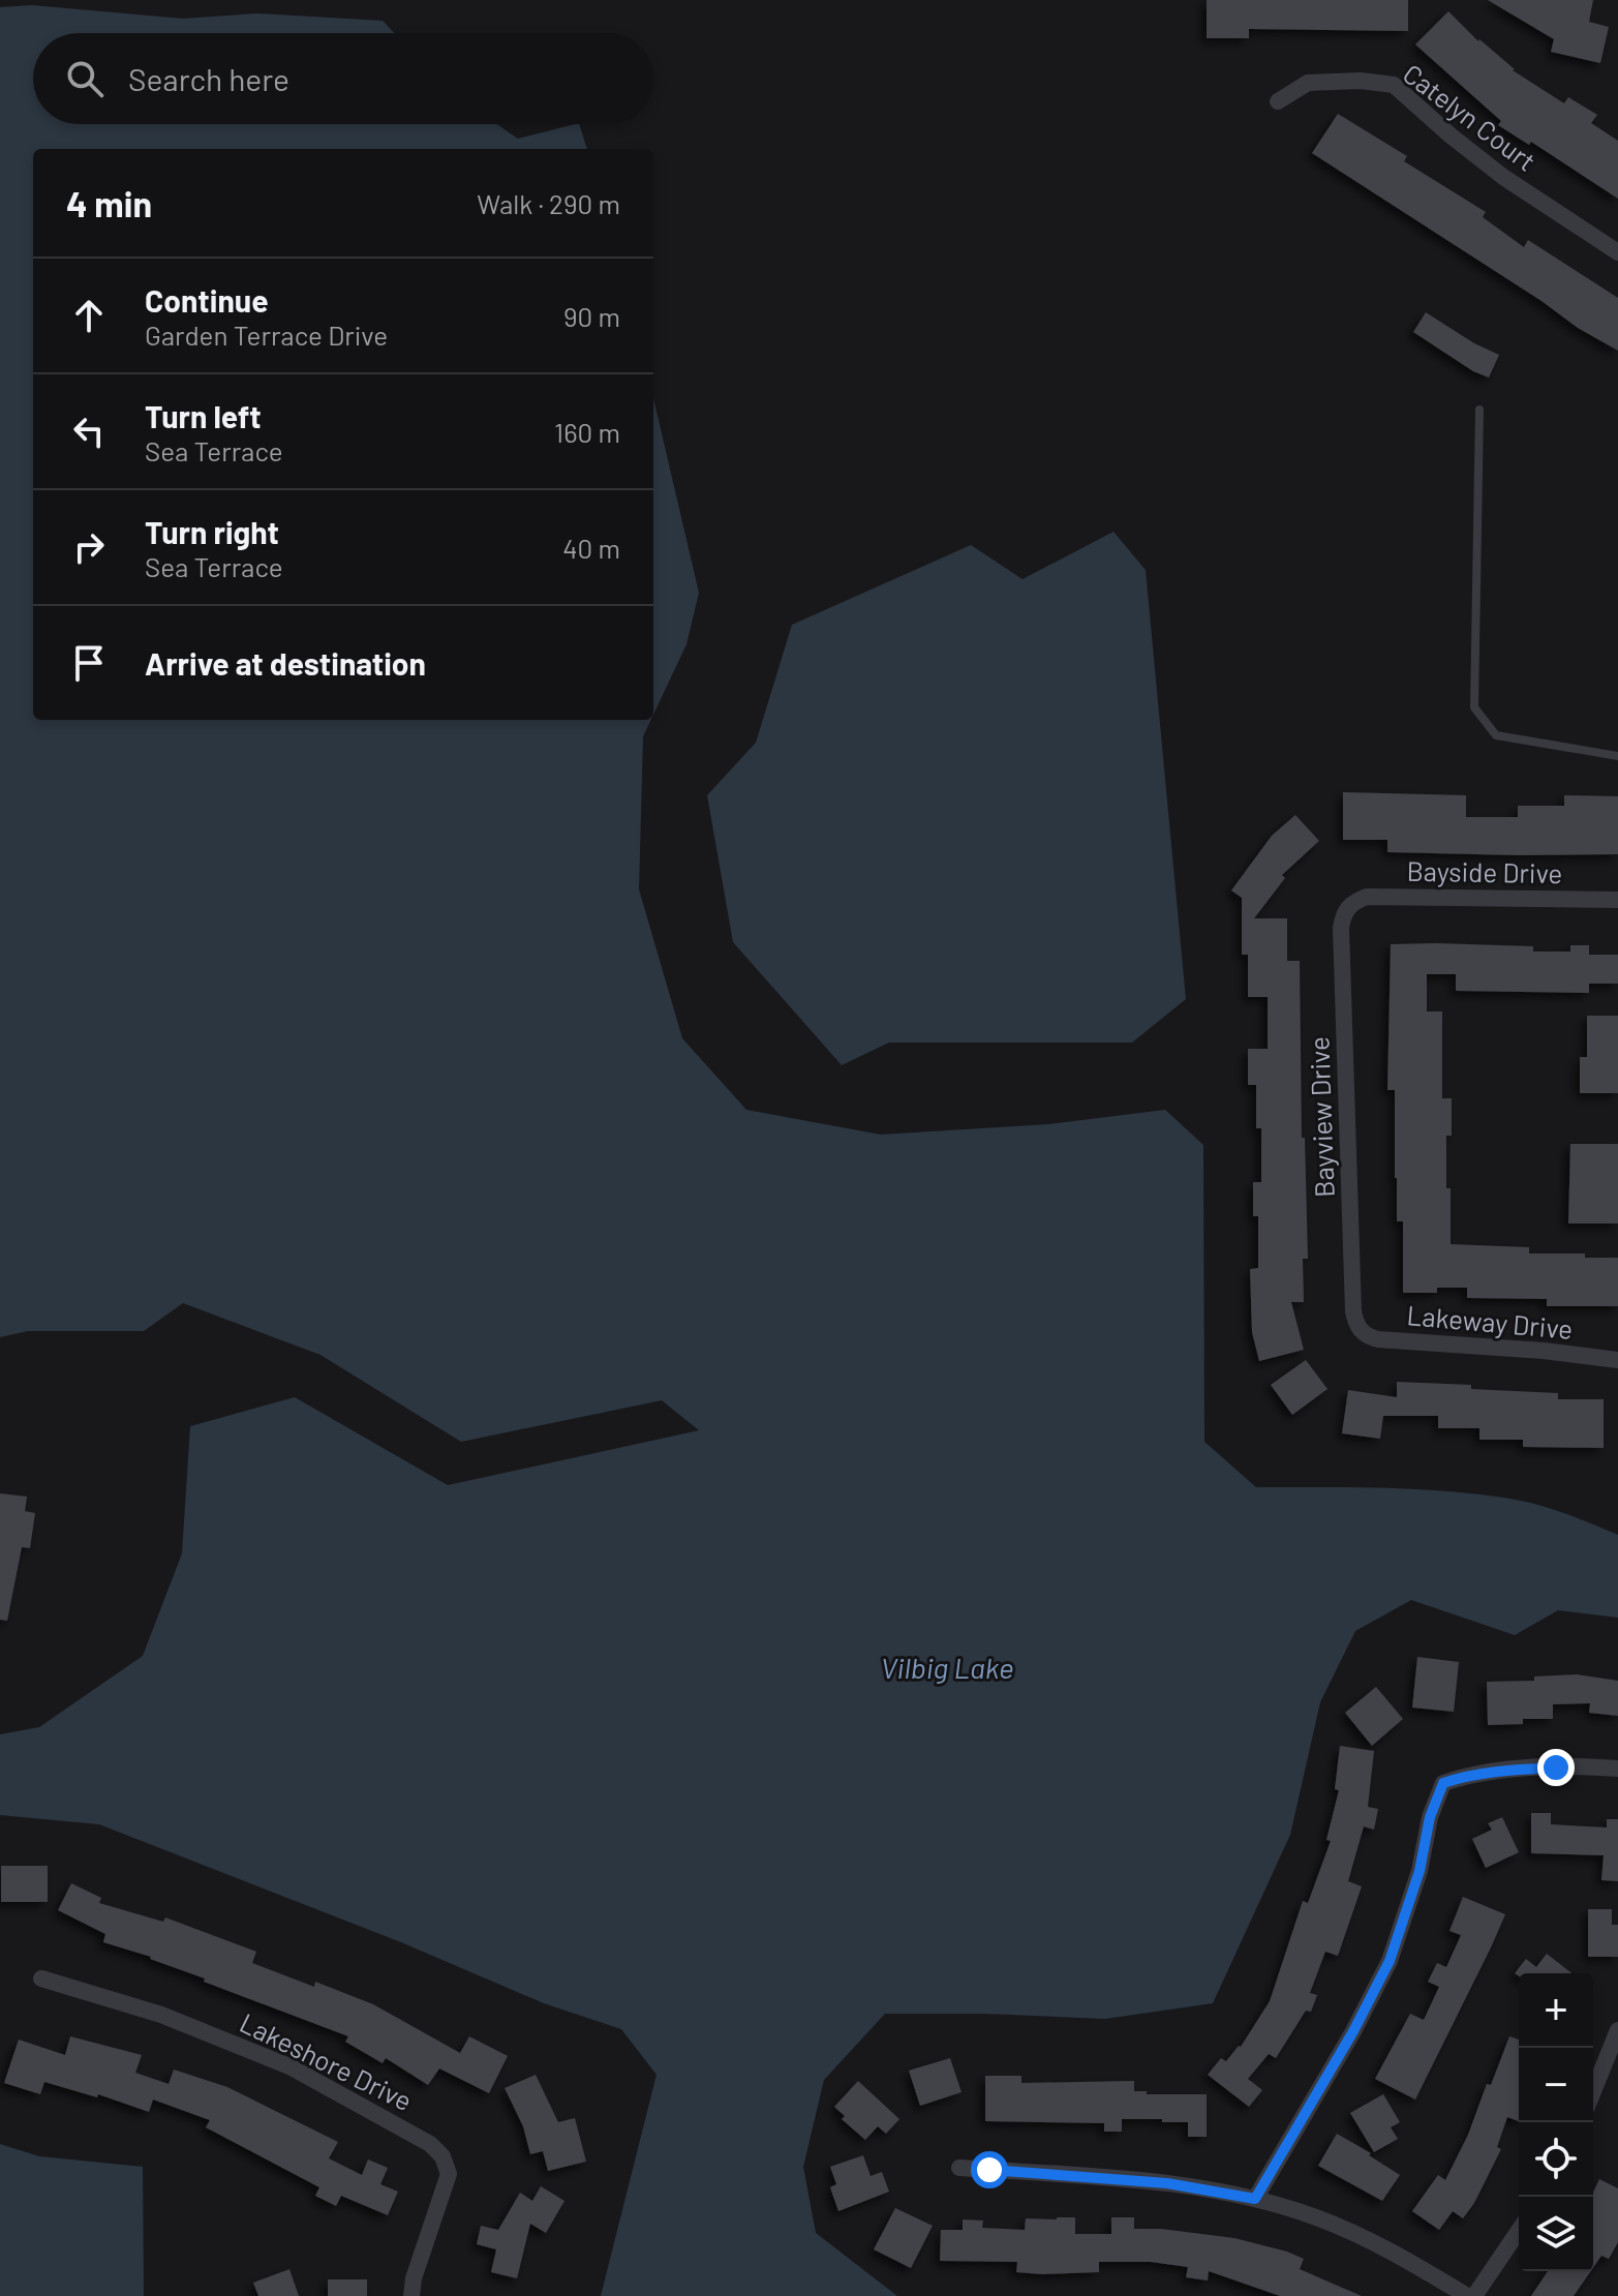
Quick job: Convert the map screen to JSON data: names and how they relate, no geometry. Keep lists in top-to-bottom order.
{
  "streets": {
    "street": [
      "Catelyn Court",
      "Bayside Drive",
      "Bayview Drive",
      "Lakeway Drive",
      "Lakeshore Drive"
    ]
  },
  "crossings": [
    ["Bayside Drive", "Bayview Drive"],
    ["Bayview Drive", "Lakeway Drive"]
  ],
  "water": ["Vilbig Lake"],
  "page": {
    "search": "Search here",
    "heading": ["4 min", "Walk · 290 m"],
    "list": [
      ["Continue", "Garden Terrace Drive", "90 m"],
      ["Turn left", "Sea Terrace", "160 m"],
      ["Turn right", "Sea Terrace", "40 m"],
      "Arrive at destination"
    ],
    "map_buttons": ["+", "−"]
  }
}
